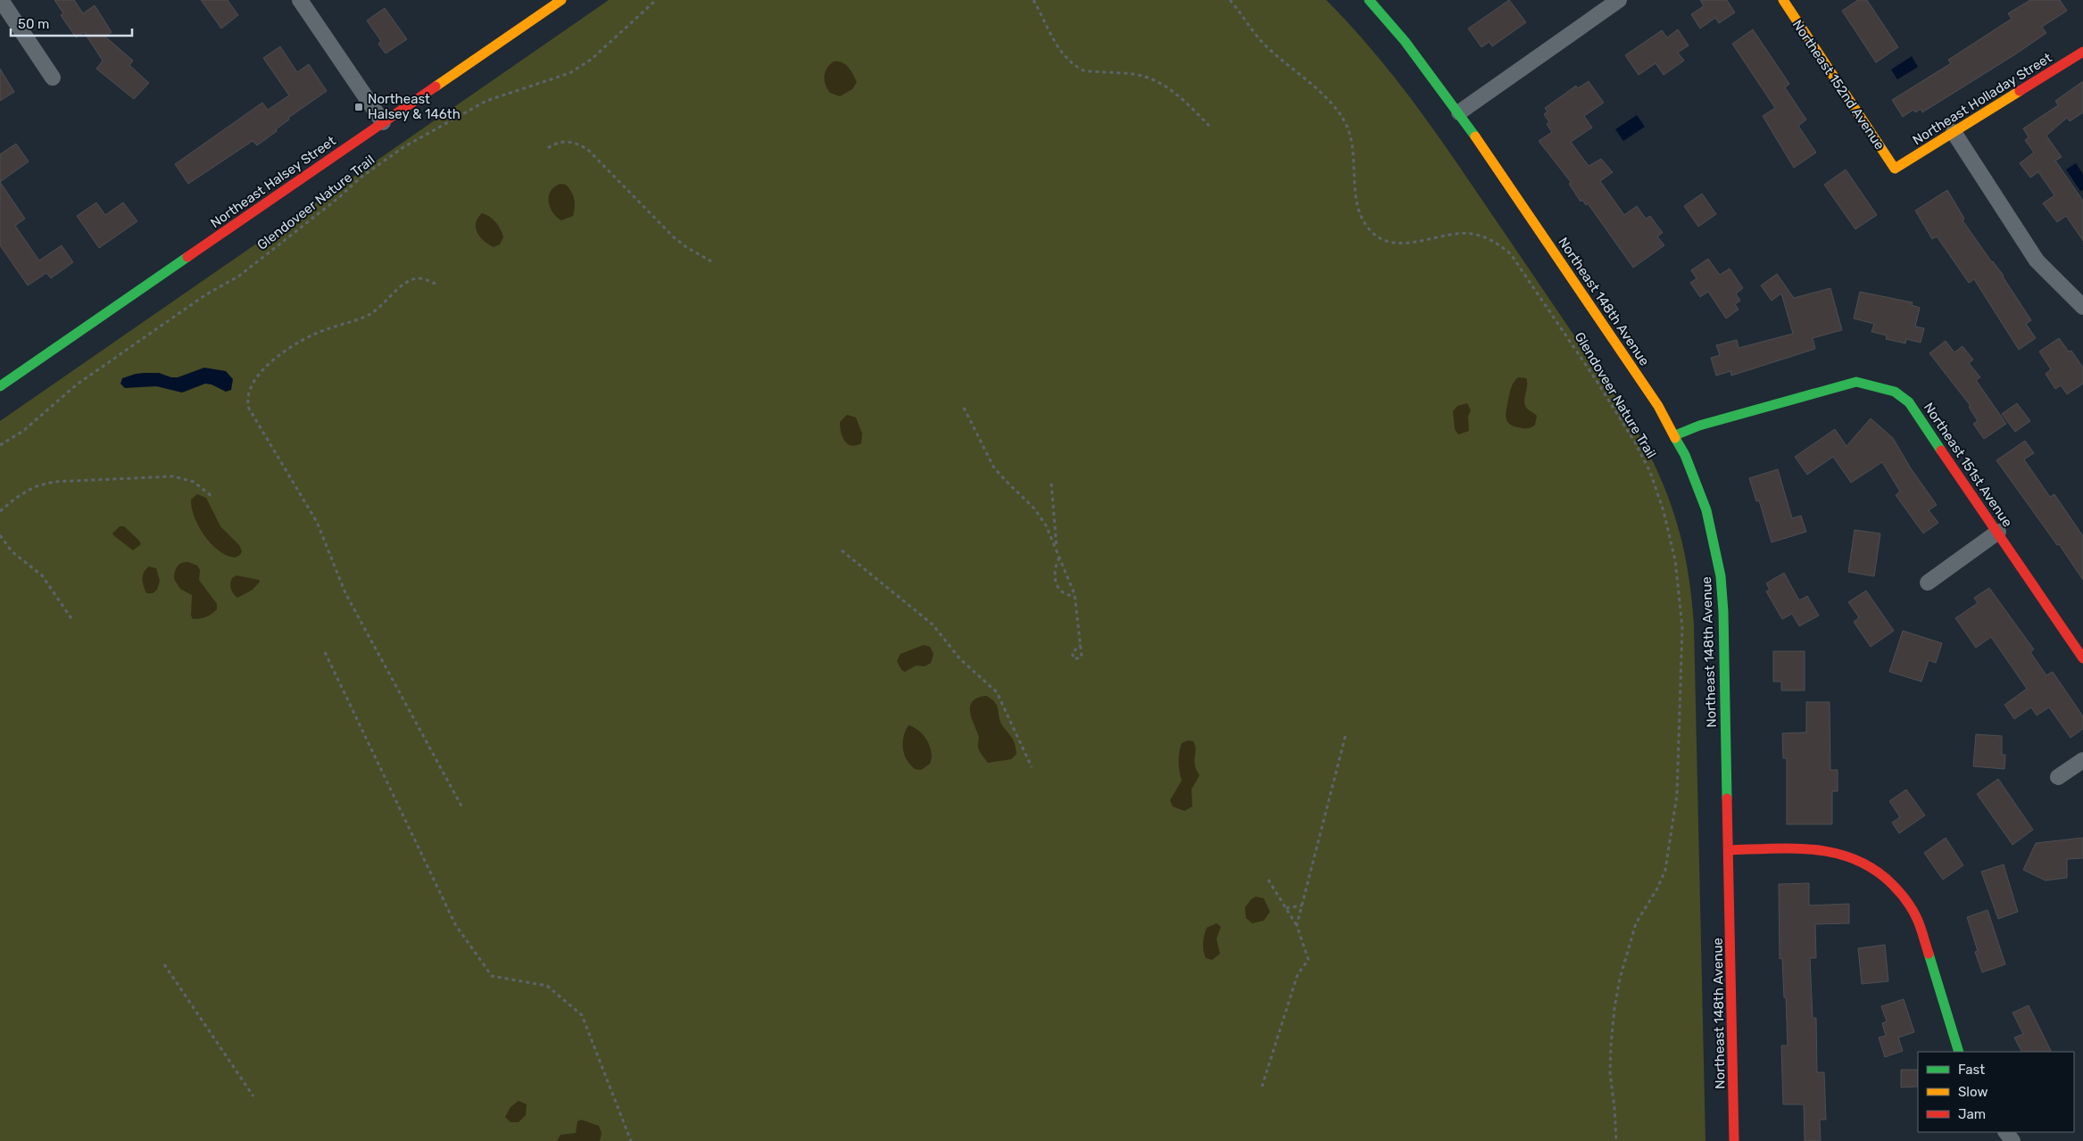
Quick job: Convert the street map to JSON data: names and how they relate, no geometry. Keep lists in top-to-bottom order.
{
  "streets": {
    "main road": [
      "Northeast 152nd Avenue",
      "Northeast Holladay Street",
      "Northeast Halsey Street",
      "Northeast 148th Avenue",
      "Northeast 151st Avenue"
    ],
    "path": ["Glendoveer Nature Trail"]
  },
  "crossings": [
    ["Northeast 152nd Avenue", "Northeast Holladay Street"],
    ["Northeast 148th Avenue", "Northeast 151st Avenue"]
  ],
  "places": {
    "transit": ["Northeast Halsey & 146th"]
  },
  "legend": ["Fast", "Slow", "Jam"],
  "scale_bar": "50 m"
}
